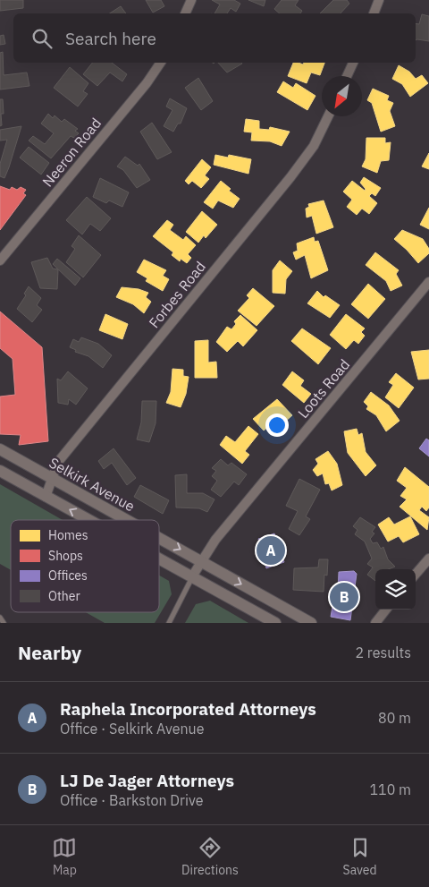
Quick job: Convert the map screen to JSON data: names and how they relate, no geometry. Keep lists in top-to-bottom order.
{
  "streets": {
    "street": [
      "Neeron Road",
      "Forbes Road",
      "Loots Road",
      "Selkirk Avenue"
    ]
  },
  "crossings": [
    ["Forbes Road", "Selkirk Avenue"],
    ["Loots Road", "Selkirk Avenue"]
  ],
  "legend": [
    "Homes",
    "Shops",
    "Offices",
    "Other"
  ],
  "north": "bottom left",
  "page": {
    "search": "Search here",
    "pins": ["A", "B"],
    "heading": ["Nearby", "2 results"],
    "list": [
      {
        "mark": "A",
        "name": "Raphela Incorporated Attorneys",
        "note": "Office · Selkirk Avenue",
        "value": "80 m"
      },
      {
        "mark": "B",
        "name": "LJ De Jager Attorneys",
        "note": "Office · Barkston Drive",
        "value": "110 m"
      }
    ],
    "nav": ["Map", "Directions", "Saved"]
  }
}
